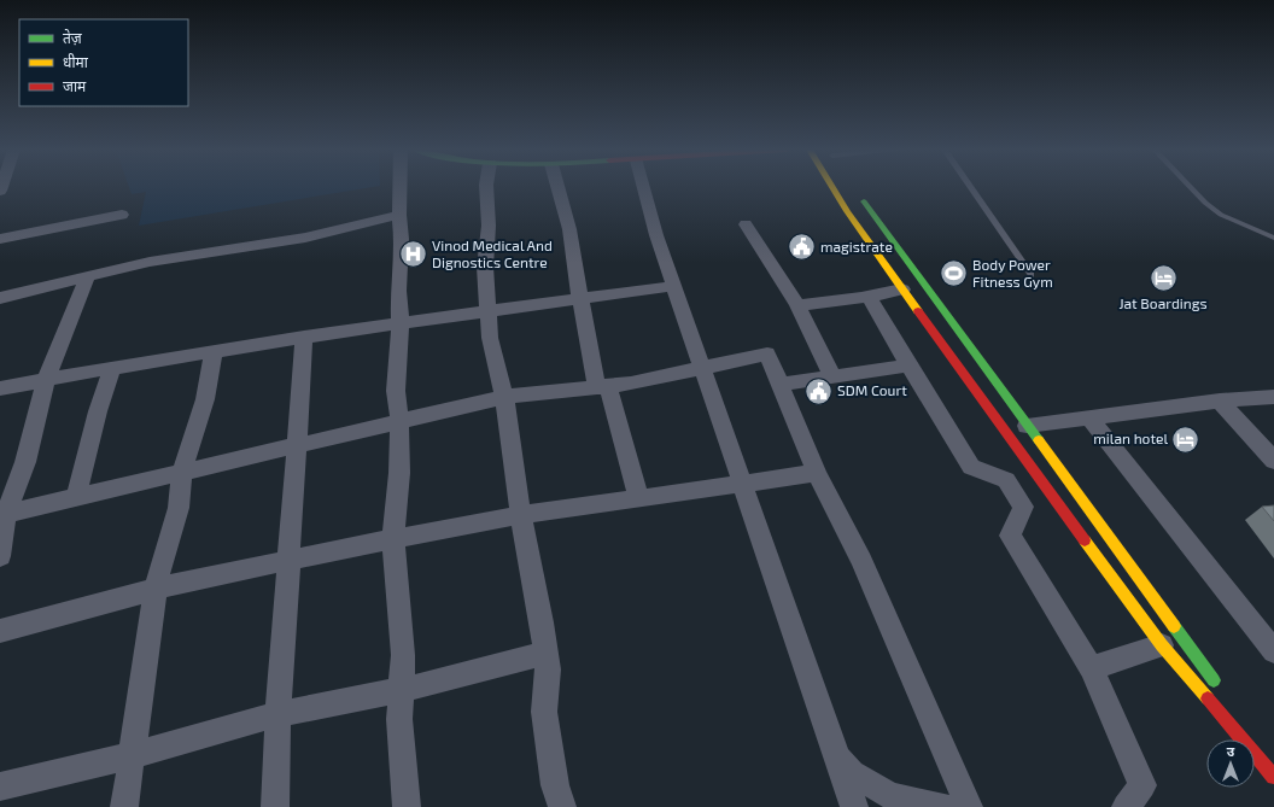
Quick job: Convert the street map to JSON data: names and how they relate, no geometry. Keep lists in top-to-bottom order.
{
  "places": {
    "public building": ["magistrate", "SDM Court"],
    "hospital": ["Vinod Medical And Dignostics Centre"],
    "sports": ["Body Power Fitness Gym"],
    "hotel": ["Jat Boardings", "milan hotel"]
  },
  "legend": ["तेज़", "धीमा", "जाम"],
  "north": "top"
}
